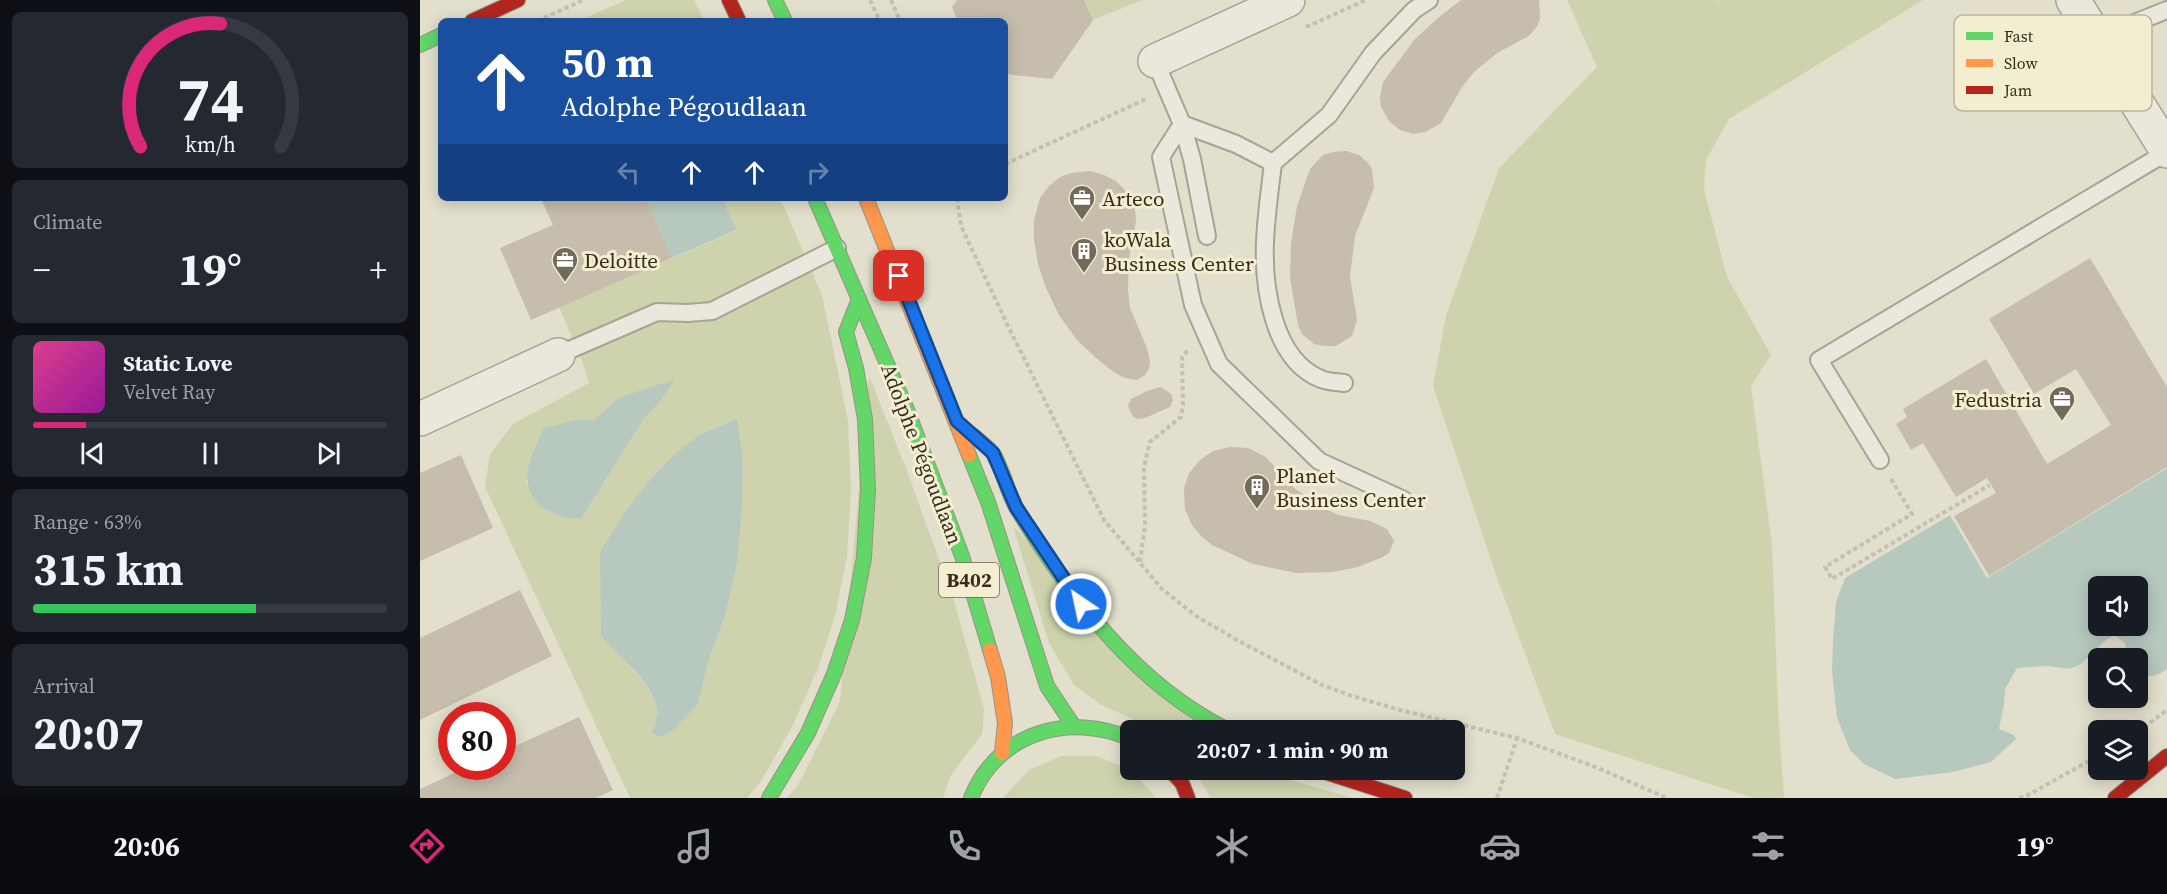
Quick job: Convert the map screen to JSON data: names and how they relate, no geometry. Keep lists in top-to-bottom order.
{
  "streets": {
    "main road": ["Adolphe Pégoudlaan", "B402"]
  },
  "places": {
    "office": ["Arteco", "Deloitte", "Fedustria"],
    "building": ["koWala Business Center", "Planet Business Center"]
  },
  "legend": ["Fast", "Slow", "Jam"],
  "page": {
    "turn": ["50 m", "Adolphe Pégoudlaan"],
    "tile": [
      "Climate",
      ["Range · 63%", "315 km"],
      ["Arrival", "20:07"]
    ],
    "heat": ["−", "19°", "+"],
    "song": ["Static Love", "Velvet Ray"],
    "limit": "80",
    "trip": "20:07 · 1 min · 90 m",
    "tabs": ["20:06", "19°"],
    "gauge": ["74", "km/h"]
  }
}
